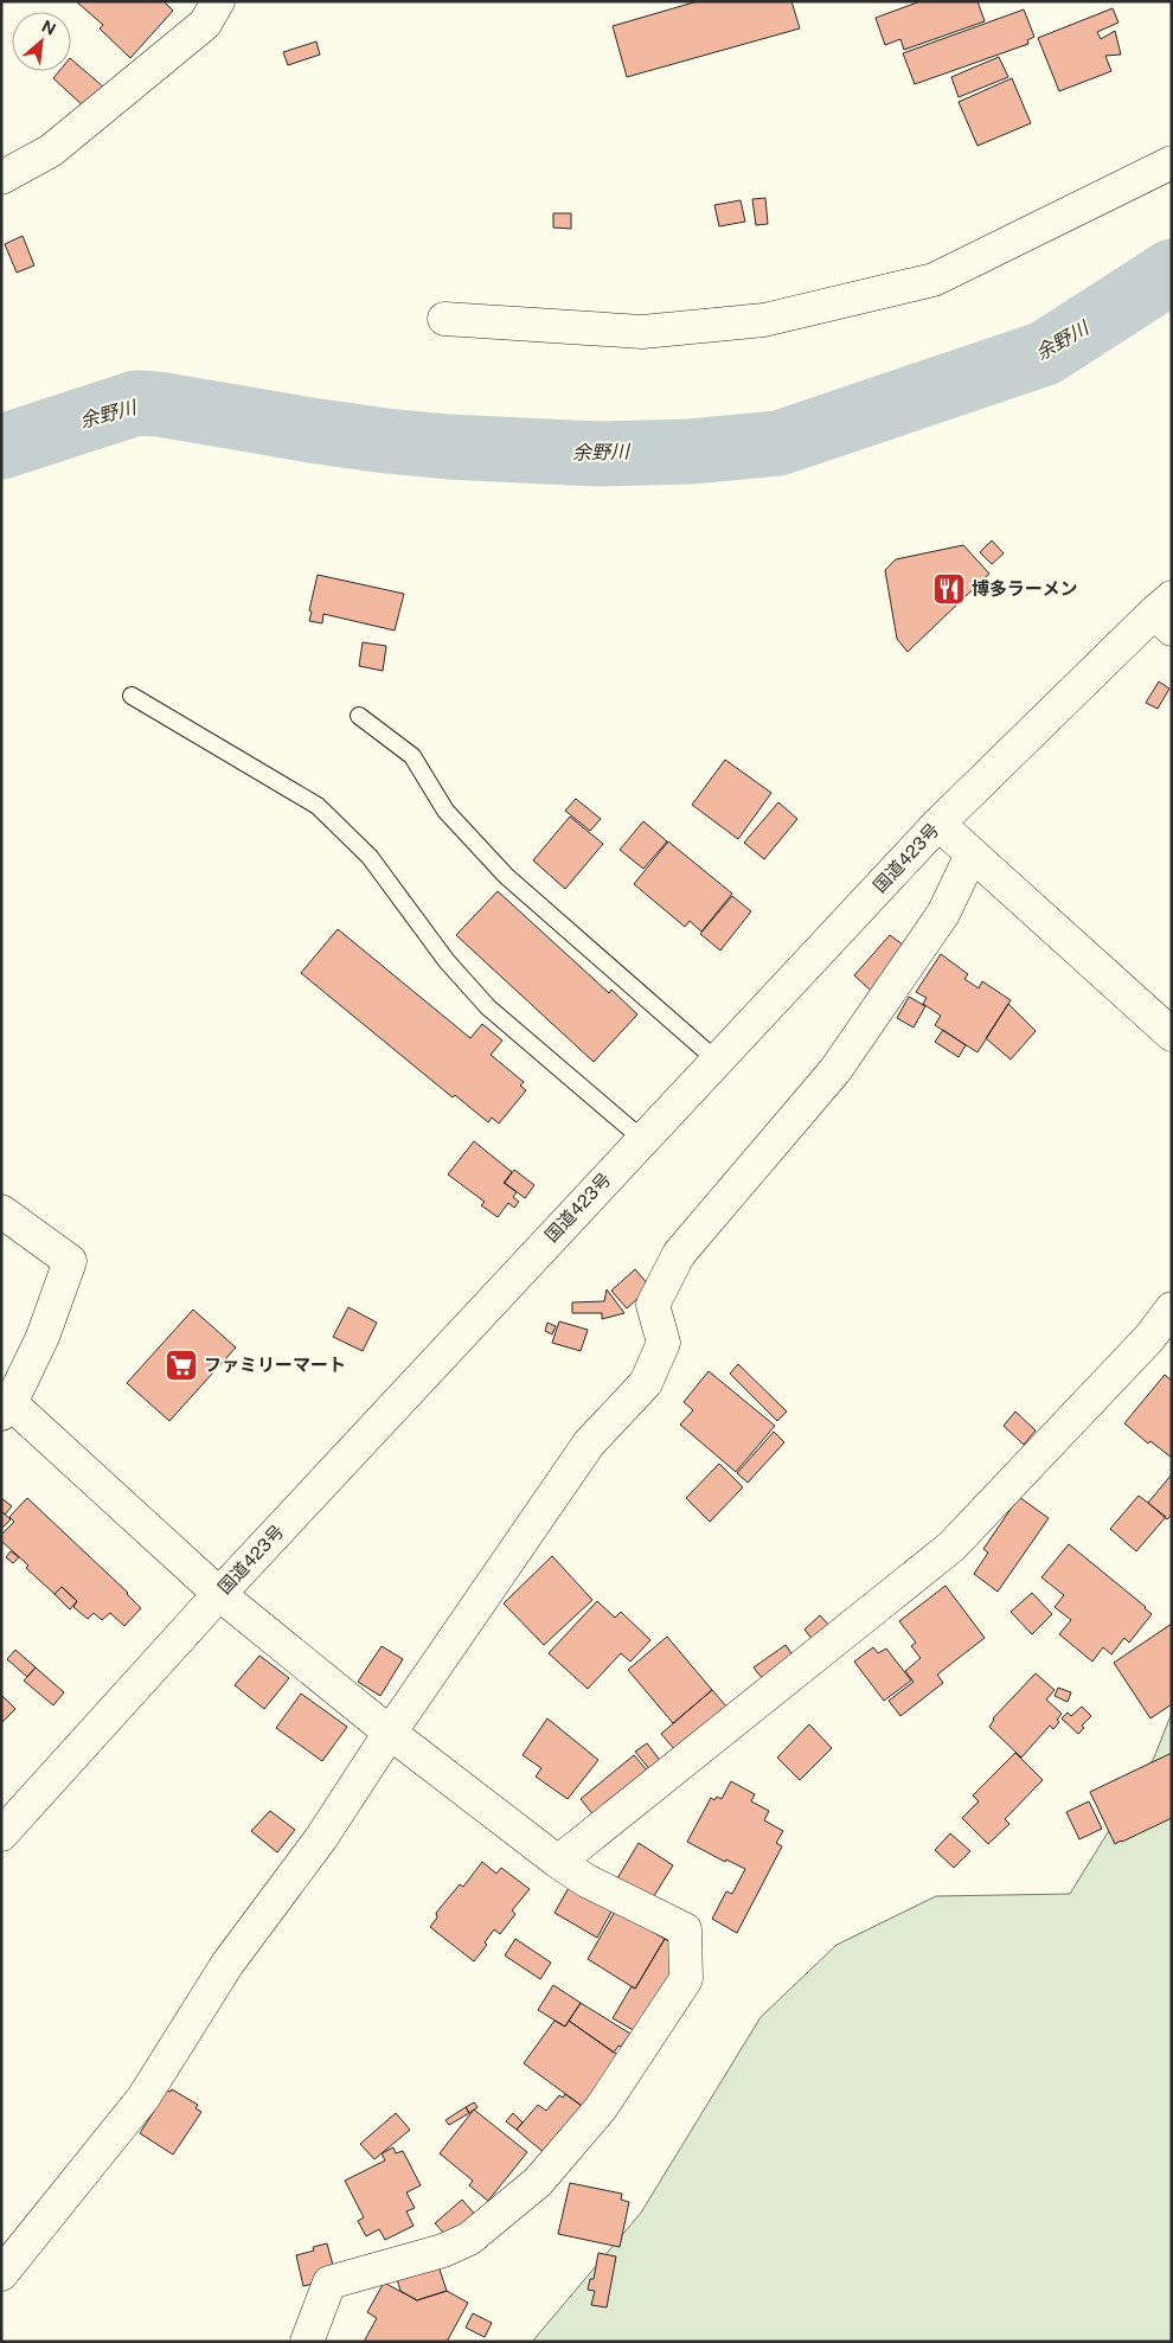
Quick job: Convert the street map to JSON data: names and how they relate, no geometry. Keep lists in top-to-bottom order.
{
  "streets": {
    "main road": ["国道423号"]
  },
  "water": ["余野川"],
  "places": {
    "restaurant": ["博多ラーメン"],
    "supermarket": ["ファミリーマート"]
  },
  "north": "top right"
}
